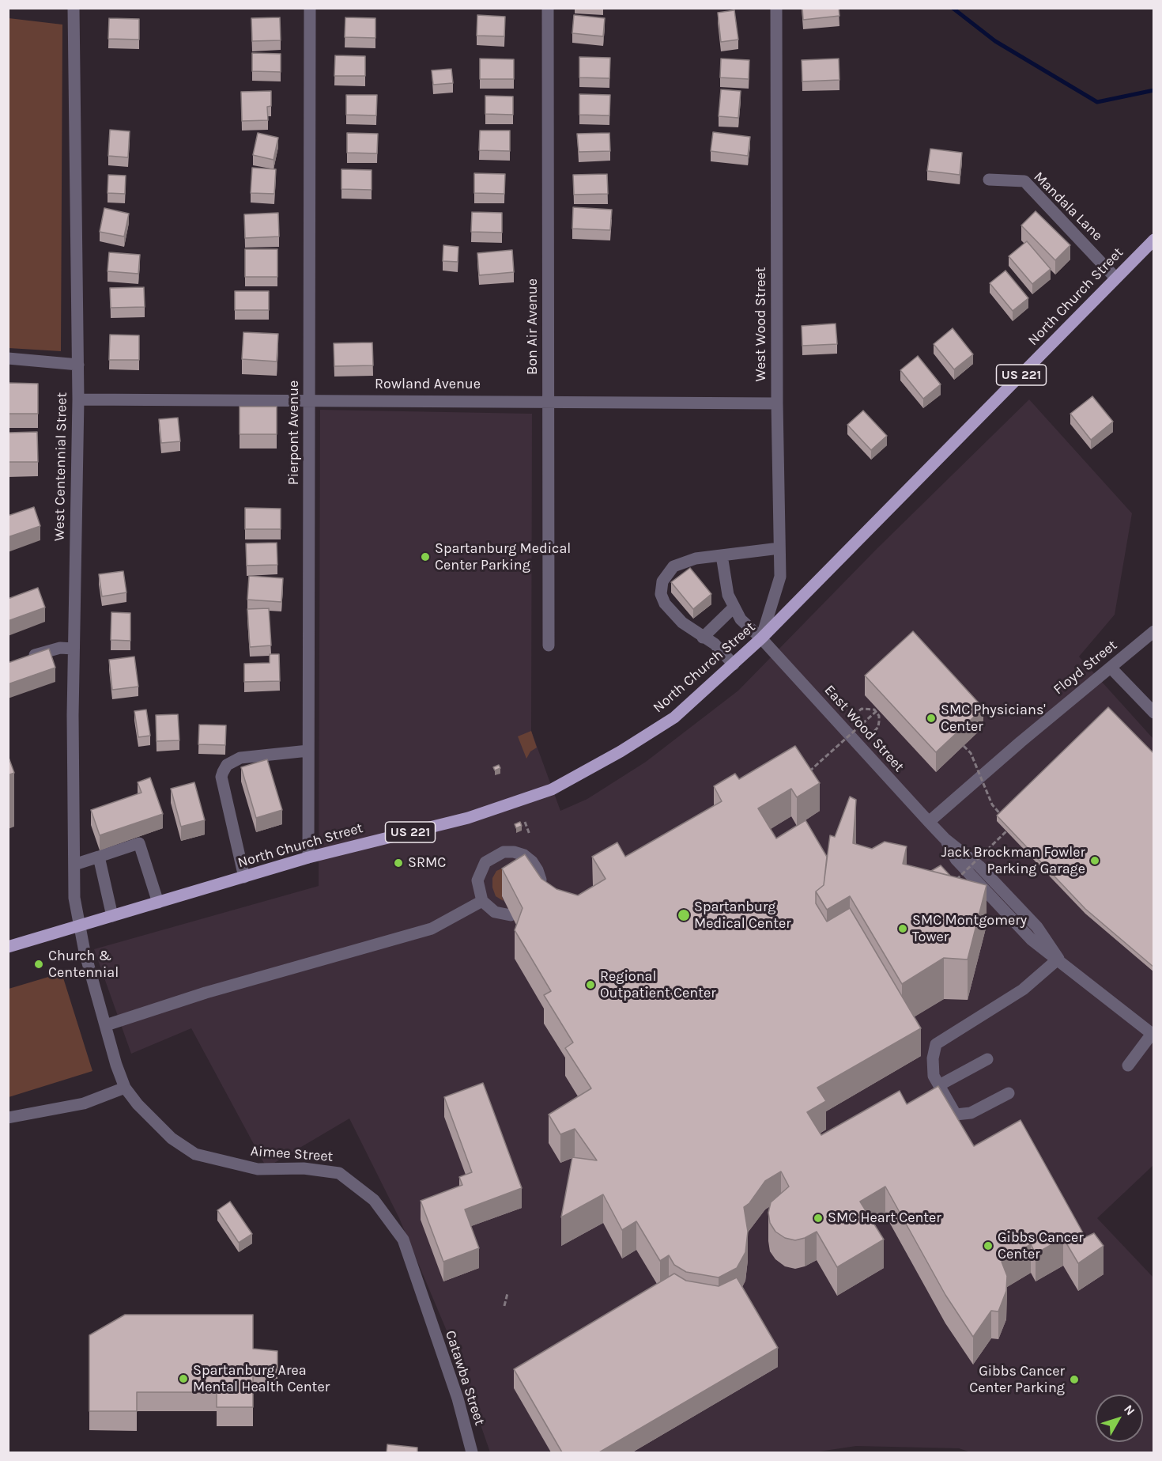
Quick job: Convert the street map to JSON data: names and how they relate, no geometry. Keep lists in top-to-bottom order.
{
  "streets": {
    "main road": ["North Church Street", "US 221"],
    "street": [
      "Mandala Lane",
      "West Wood Street",
      "Bon Air Avenue",
      "Rowland Avenue",
      "Pierpont Avenue",
      "West Centennial Street",
      "Floyd Street",
      "East Wood Street",
      "Aimee Street",
      "Catawba Street"
    ]
  },
  "crossings": [
    ["Mandala Lane", "North Church Street"],
    ["North Church Street", "West Wood Street"],
    ["North Church Street", "Pierpont Avenue"],
    ["North Church Street", "West Centennial Street"],
    ["North Church Street", "East Wood Street"],
    ["North Church Street", "Aimee Street"],
    ["West Wood Street", "Rowland Avenue"],
    ["West Wood Street", "East Wood Street"],
    ["Bon Air Avenue", "Rowland Avenue"],
    ["Rowland Avenue", "Pierpont Avenue"],
    ["Rowland Avenue", "West Centennial Street"],
    ["West Centennial Street", "Aimee Street"],
    ["Floyd Street", "East Wood Street"],
    ["Aimee Street", "Catawba Street"]
  ],
  "places": [
    "Spartanburg Medical Center Parking",
    "SMC Physicians' Center",
    "Jack Brockman Fowler Parking Garage",
    "SRMC",
    "Spartanburg Medical Center",
    "SMC Montgomery Tower",
    "Church & Centennial",
    "Regional Outpatient Center",
    "SMC Heart Center",
    "Gibbs Cancer Center",
    "Spartanburg Area Mental Health Center",
    "Gibbs Cancer Center Parking"
  ],
  "north": "top right"
}
